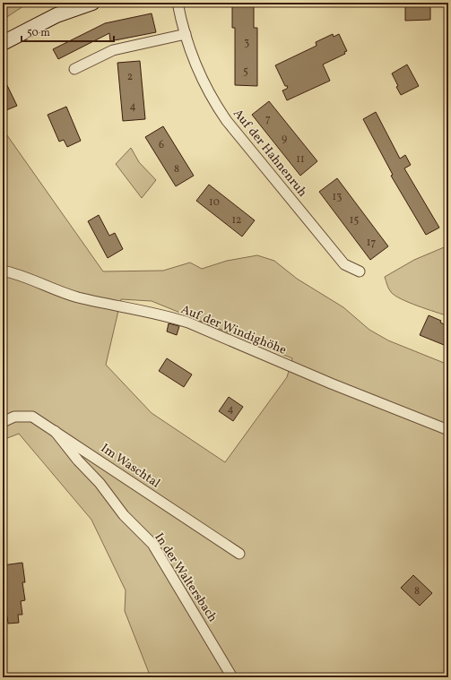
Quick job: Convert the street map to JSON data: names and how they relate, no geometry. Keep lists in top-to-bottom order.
{
  "streets": {
    "street": [
      "Auf der Hahnenruh",
      "Auf der Windighöhe",
      "Im Waschtal",
      "In der Waltersbach"
    ]
  },
  "crossings": [
    ["Im Waschtal", "In der Waltersbach"]
  ],
  "house_numbers": [
    "3",
    "5",
    "2",
    "4",
    "7",
    "9",
    "6",
    "11",
    "8",
    "13",
    "10",
    "12",
    "15",
    "17",
    "4",
    "8"
  ],
  "scale_bar": "50 m"
}
